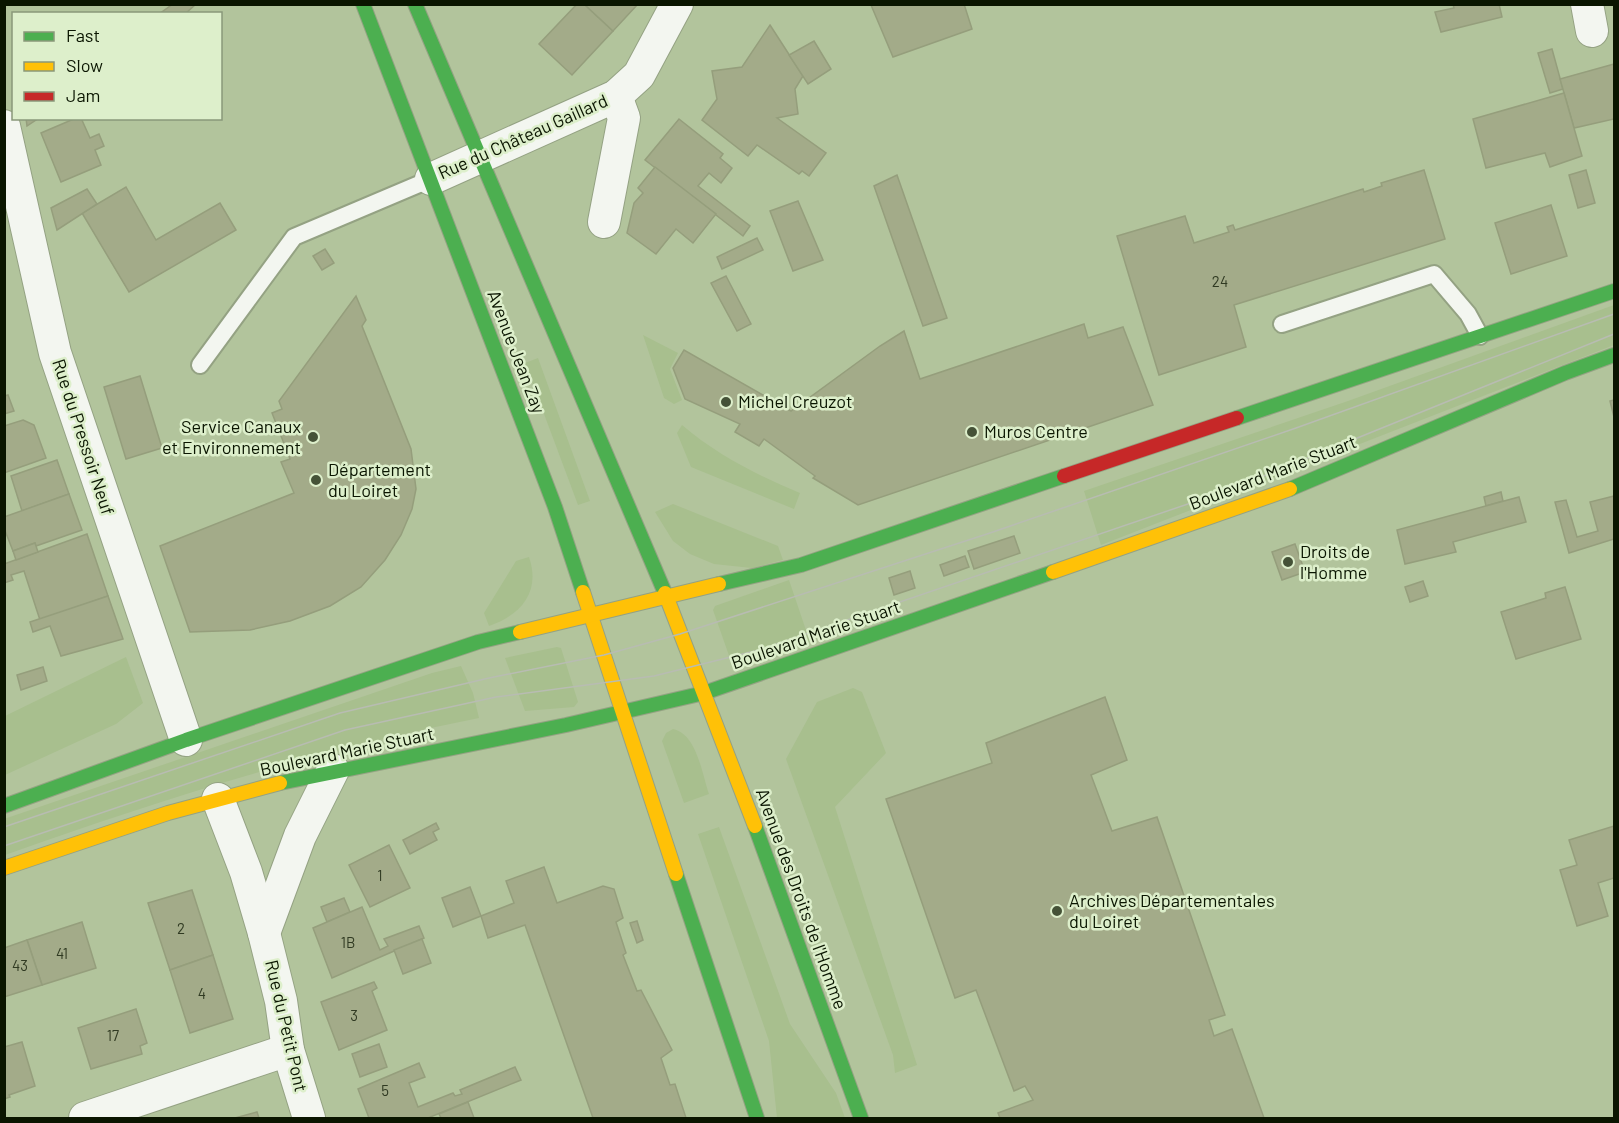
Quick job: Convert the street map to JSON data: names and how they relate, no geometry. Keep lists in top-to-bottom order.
{
  "streets": {
    "main road": ["Avenue Jean Zay", "Boulevard Marie Stuart", "Avenue des Droits de l'Homme"],
    "street": ["Rue du Château Gaillard", "Rue du Pressoir Neuf", "Rue du Petit Pont"]
  },
  "crossings": [
    ["Rue du Château Gaillard", "Avenue Jean Zay"],
    ["Avenue Jean Zay", "Boulevard Marie Stuart"],
    ["Boulevard Marie Stuart", "Avenue des Droits de l'Homme"],
    ["Boulevard Marie Stuart", "Rue du Petit Pont"]
  ],
  "places": [
    "Michel Creuzot",
    "Muros Centre",
    "Service Canaux et Environnement",
    "Département du Loiret",
    "Droits de l'Homme",
    "Archives Départementales du Loiret"
  ],
  "house_numbers": [
    "24",
    "1",
    "2",
    "1B",
    "41",
    "43",
    "4",
    "3",
    "17",
    "5"
  ],
  "legend": ["Fast", "Slow", "Jam"]
}
